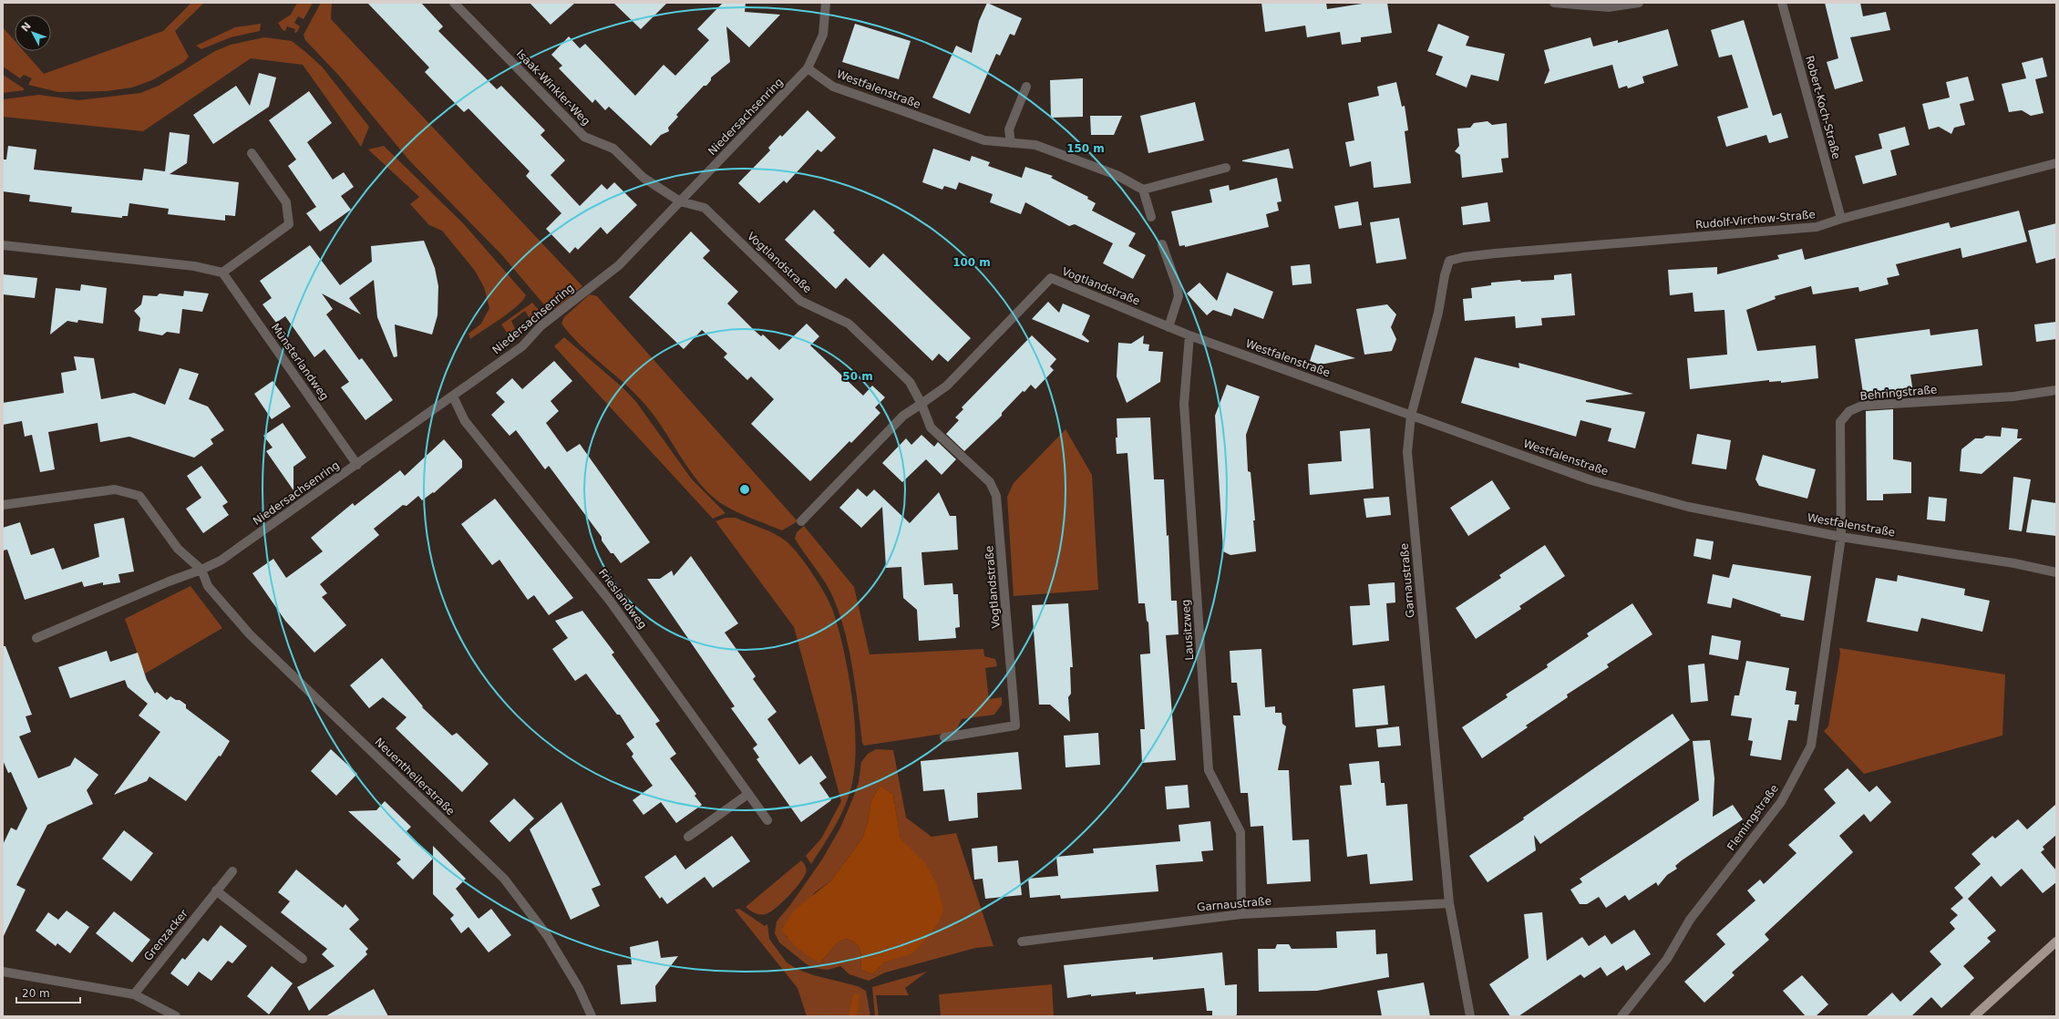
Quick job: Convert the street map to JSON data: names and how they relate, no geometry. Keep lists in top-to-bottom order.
{
  "streets": {
    "street": [
      "Isaak-Winkler-Weg",
      "Westfalenstraße",
      "Robert-Koch-Straße",
      "Niedersachsenring",
      "Rudolf-Virchow-Straße",
      "Vogtlandstraße",
      "Münsterlandweg",
      "Behringstraße",
      "Garnaustraße",
      "Frieslandweg",
      "Lausitzweg",
      "Neuentheilerstraße",
      "Flemingstraße",
      "Grenzacker"
    ]
  },
  "crossings": [
    ["Isaak-Winkler-Weg", "Niedersachsenring"],
    ["Isaak-Winkler-Weg", "Vogtlandstraße"],
    ["Westfalenstraße", "Niedersachsenring"],
    ["Westfalenstraße", "Vogtlandstraße"],
    ["Westfalenstraße", "Behringstraße"],
    ["Westfalenstraße", "Garnaustraße"],
    ["Westfalenstraße", "Lausitzweg"],
    ["Westfalenstraße", "Flemingstraße"],
    ["Robert-Koch-Straße", "Rudolf-Virchow-Straße"],
    ["Niedersachsenring", "Vogtlandstraße"],
    ["Niedersachsenring", "Münsterlandweg"],
    ["Niedersachsenring", "Frieslandweg"],
    ["Niedersachsenring", "Neuentheilerstraße"],
    ["Rudolf-Virchow-Straße", "Garnaustraße"],
    ["Behringstraße", "Flemingstraße"],
    ["Garnaustraße", "Lausitzweg"]
  ],
  "scale_bar": "20 m",
  "north": "top left",
  "rings": ["150 m", "100 m", "50 m"]
}
